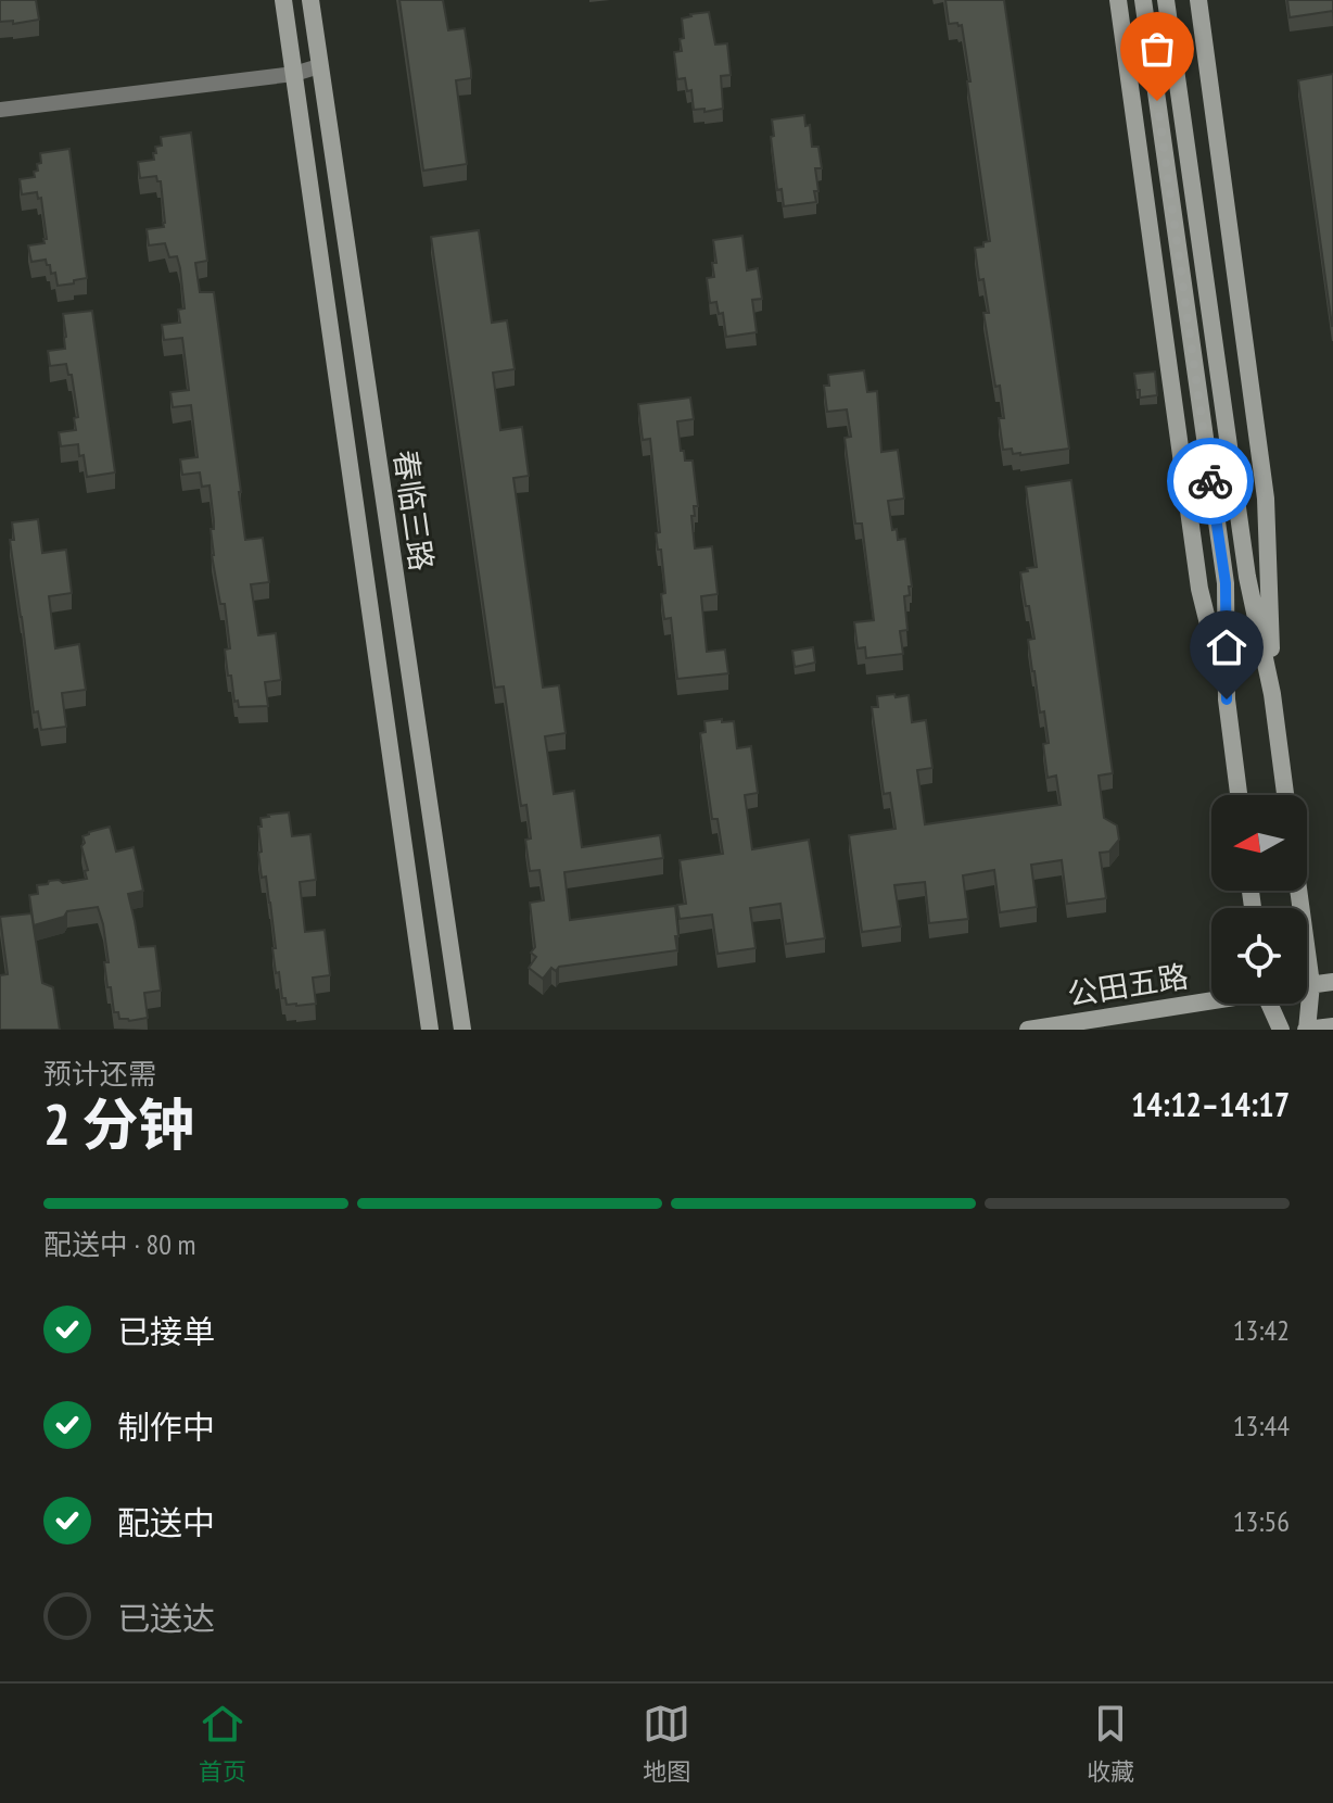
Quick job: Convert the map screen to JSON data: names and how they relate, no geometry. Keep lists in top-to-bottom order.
{
  "streets": {
    "street": ["春临三路", "公田五路"]
  },
  "north": "left",
  "page": {
    "heading": ["2 分钟", "预计还需", "14:12–14:17"],
    "bar": "配送中 · 80 m",
    "list": [
      ["已接单", "13:42"],
      ["制作中", "13:44"],
      ["配送中", "13:56"],
      "已送达"
    ],
    "tabs": ["首页", "地图", "收藏"]
  }
}
